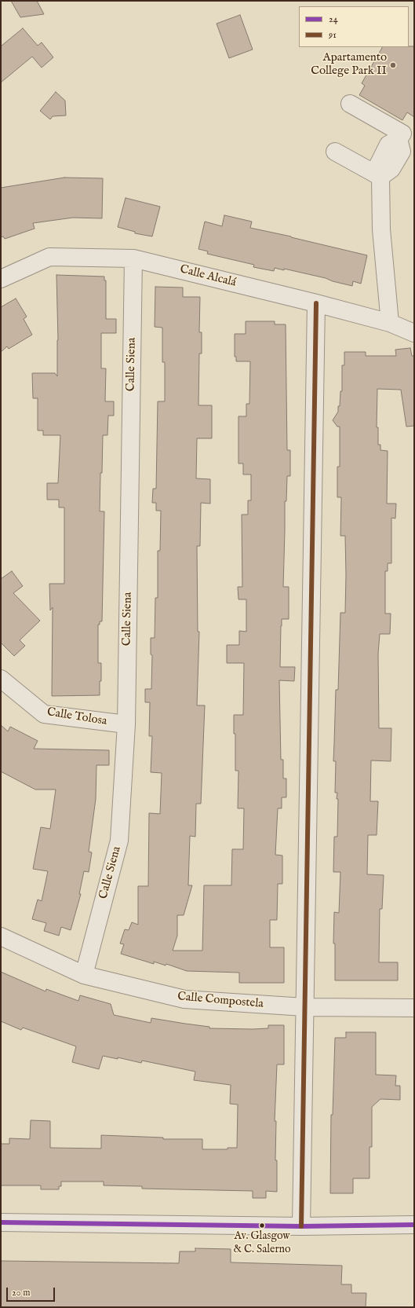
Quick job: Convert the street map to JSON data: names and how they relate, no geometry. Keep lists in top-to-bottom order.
{
  "streets": {
    "street": [
      "Calle Alcalá",
      "Calle Siena",
      "Calle Tolosa",
      "Calle Compostela"
    ]
  },
  "crossings": [
    ["Calle Alcalá", "Calle Siena"],
    ["Calle Siena", "Calle Tolosa"],
    ["Calle Siena", "Calle Compostela"]
  ],
  "places": ["Apartamento College Park II", "Av. Glasgow & C. Salerno"],
  "lines": ["transit line 91", "transit line 24"],
  "legend": ["24", "91"],
  "scale_bar": "20 m"
}
